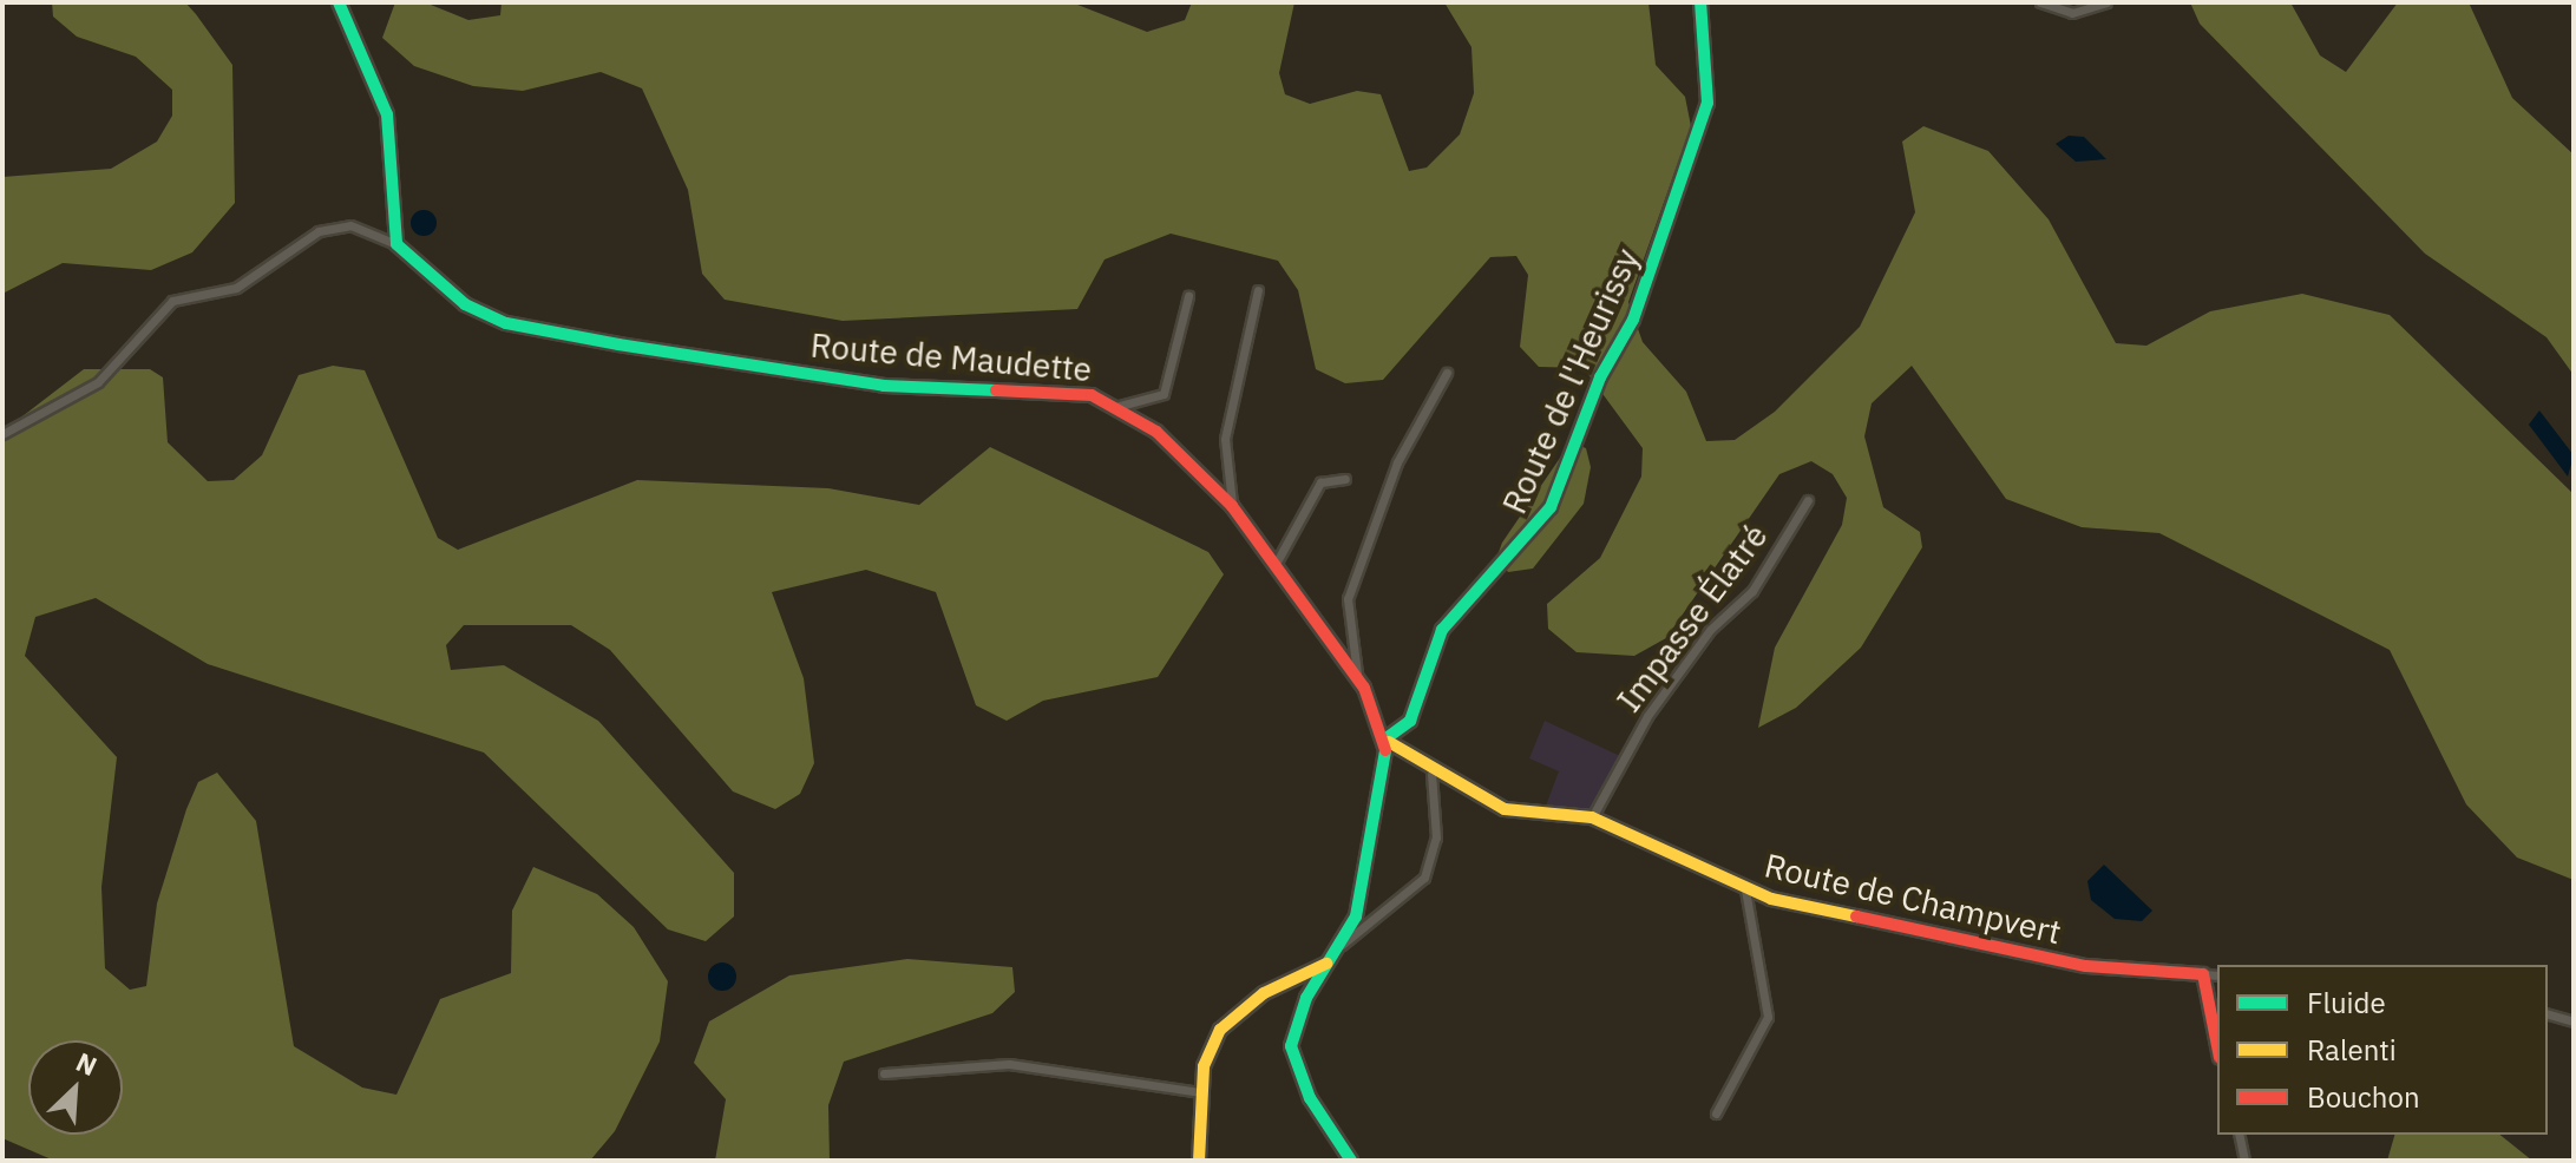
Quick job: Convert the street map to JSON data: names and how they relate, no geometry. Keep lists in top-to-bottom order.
{
  "streets": {
    "street": [
      "Route de Maudette",
      "Route de l'Heurissy",
      "Impasse Élatré",
      "Route de Champvert"
    ]
  },
  "crossings": [
    ["Route de Maudette", "Route de l'Heurissy"],
    ["Route de Maudette", "Route de Champvert"],
    ["Route de l'Heurissy", "Route de Champvert"],
    ["Impasse Élatré", "Route de Champvert"]
  ],
  "legend": ["Fluide", "Ralenti", "Bouchon"],
  "north": "top right"
}
